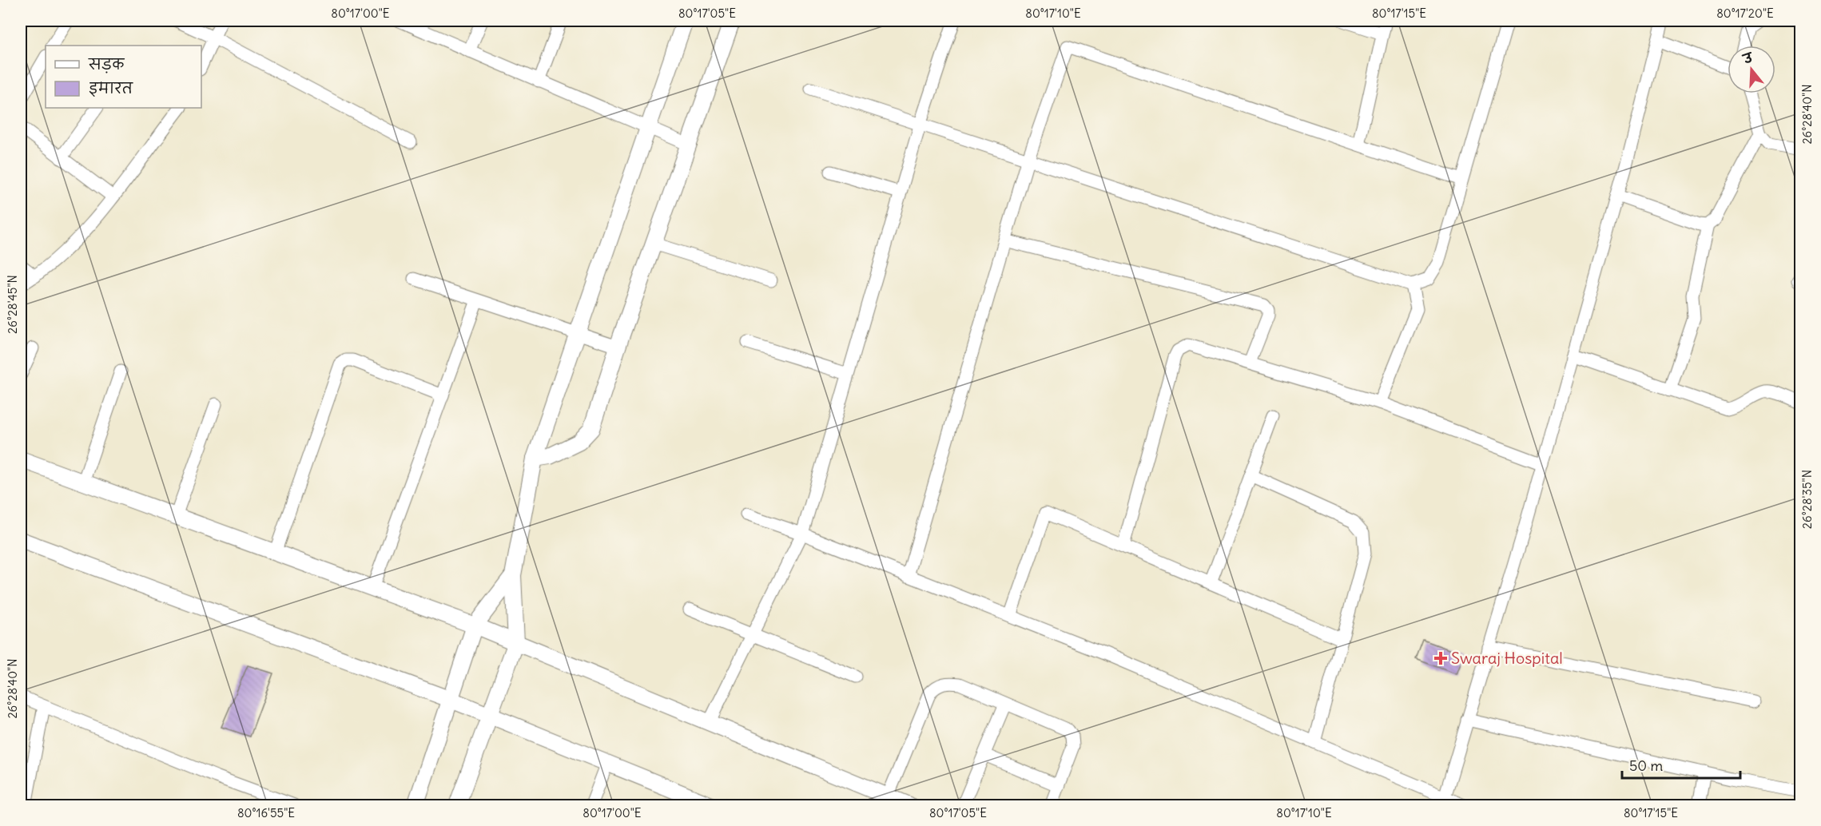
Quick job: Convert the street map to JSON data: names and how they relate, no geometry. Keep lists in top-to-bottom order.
{
  "places": {
    "health": ["Swaraj Hospital"]
  },
  "legend": ["सड़क", "इमारत"],
  "scale_bar": "50 m",
  "north": "top",
  "coordinates": [
    "80°17'00\"E",
    "80°17'05\"E",
    "80°17'10\"E",
    "80°17'15\"E",
    "80°17'20\"E",
    "26°28'40\"N",
    "26°28'45\"N",
    "26°28'35\"N",
    "80°16'55\"E"
  ]
}
